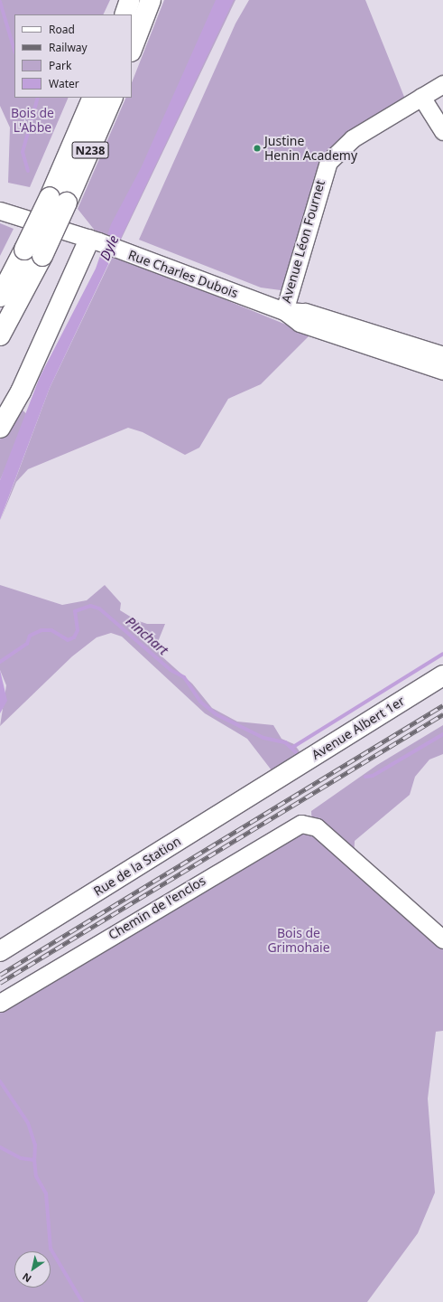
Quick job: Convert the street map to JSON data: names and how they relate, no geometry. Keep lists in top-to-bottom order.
{
  "streets": {
    "main road": ["N238", "Avenue Albert 1er", "Rue de la Station"],
    "street": ["Avenue Léon Fournet", "Rue Charles Dubois", "Chemin de l'enclos"]
  },
  "crossings": [
    ["Avenue Léon Fournet", "Rue Charles Dubois"],
    ["Avenue Albert 1er", "Rue de la Station"]
  ],
  "water": ["Dyle", "Pinchart"],
  "parks": ["Bois de L'Abbe", "Bois de Grimohaie"],
  "places": ["Justine Henin Academy"],
  "legend": [
    "Road",
    "Railway",
    "Park",
    "Water"
  ],
  "north": "bottom left"
}
